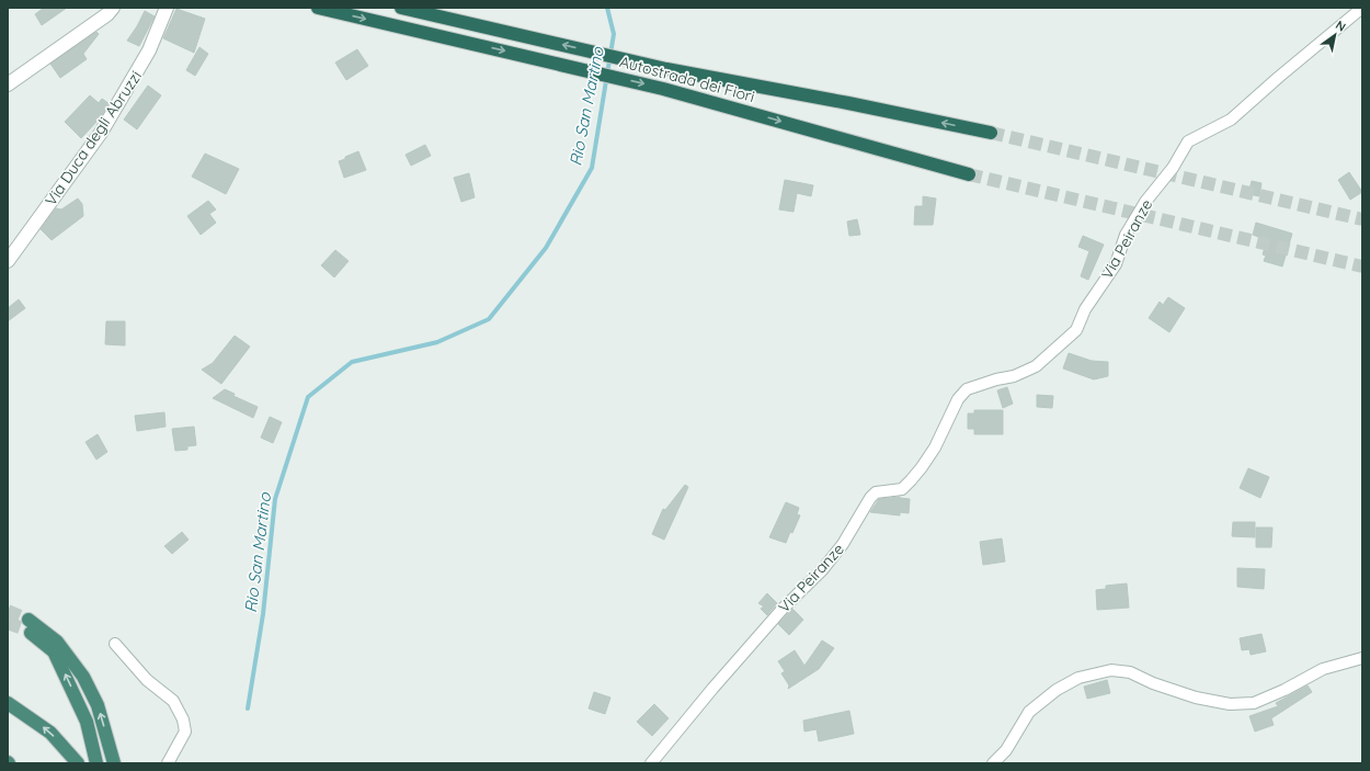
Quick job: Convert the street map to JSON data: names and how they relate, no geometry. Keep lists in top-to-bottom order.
{
  "streets": {
    "highway": ["Autostrada dei Fiori"],
    "street": ["Via Duca degli Abruzzi", "Via Peiranze"]
  },
  "water": ["Rio San Martino"],
  "north": "top right"
}
